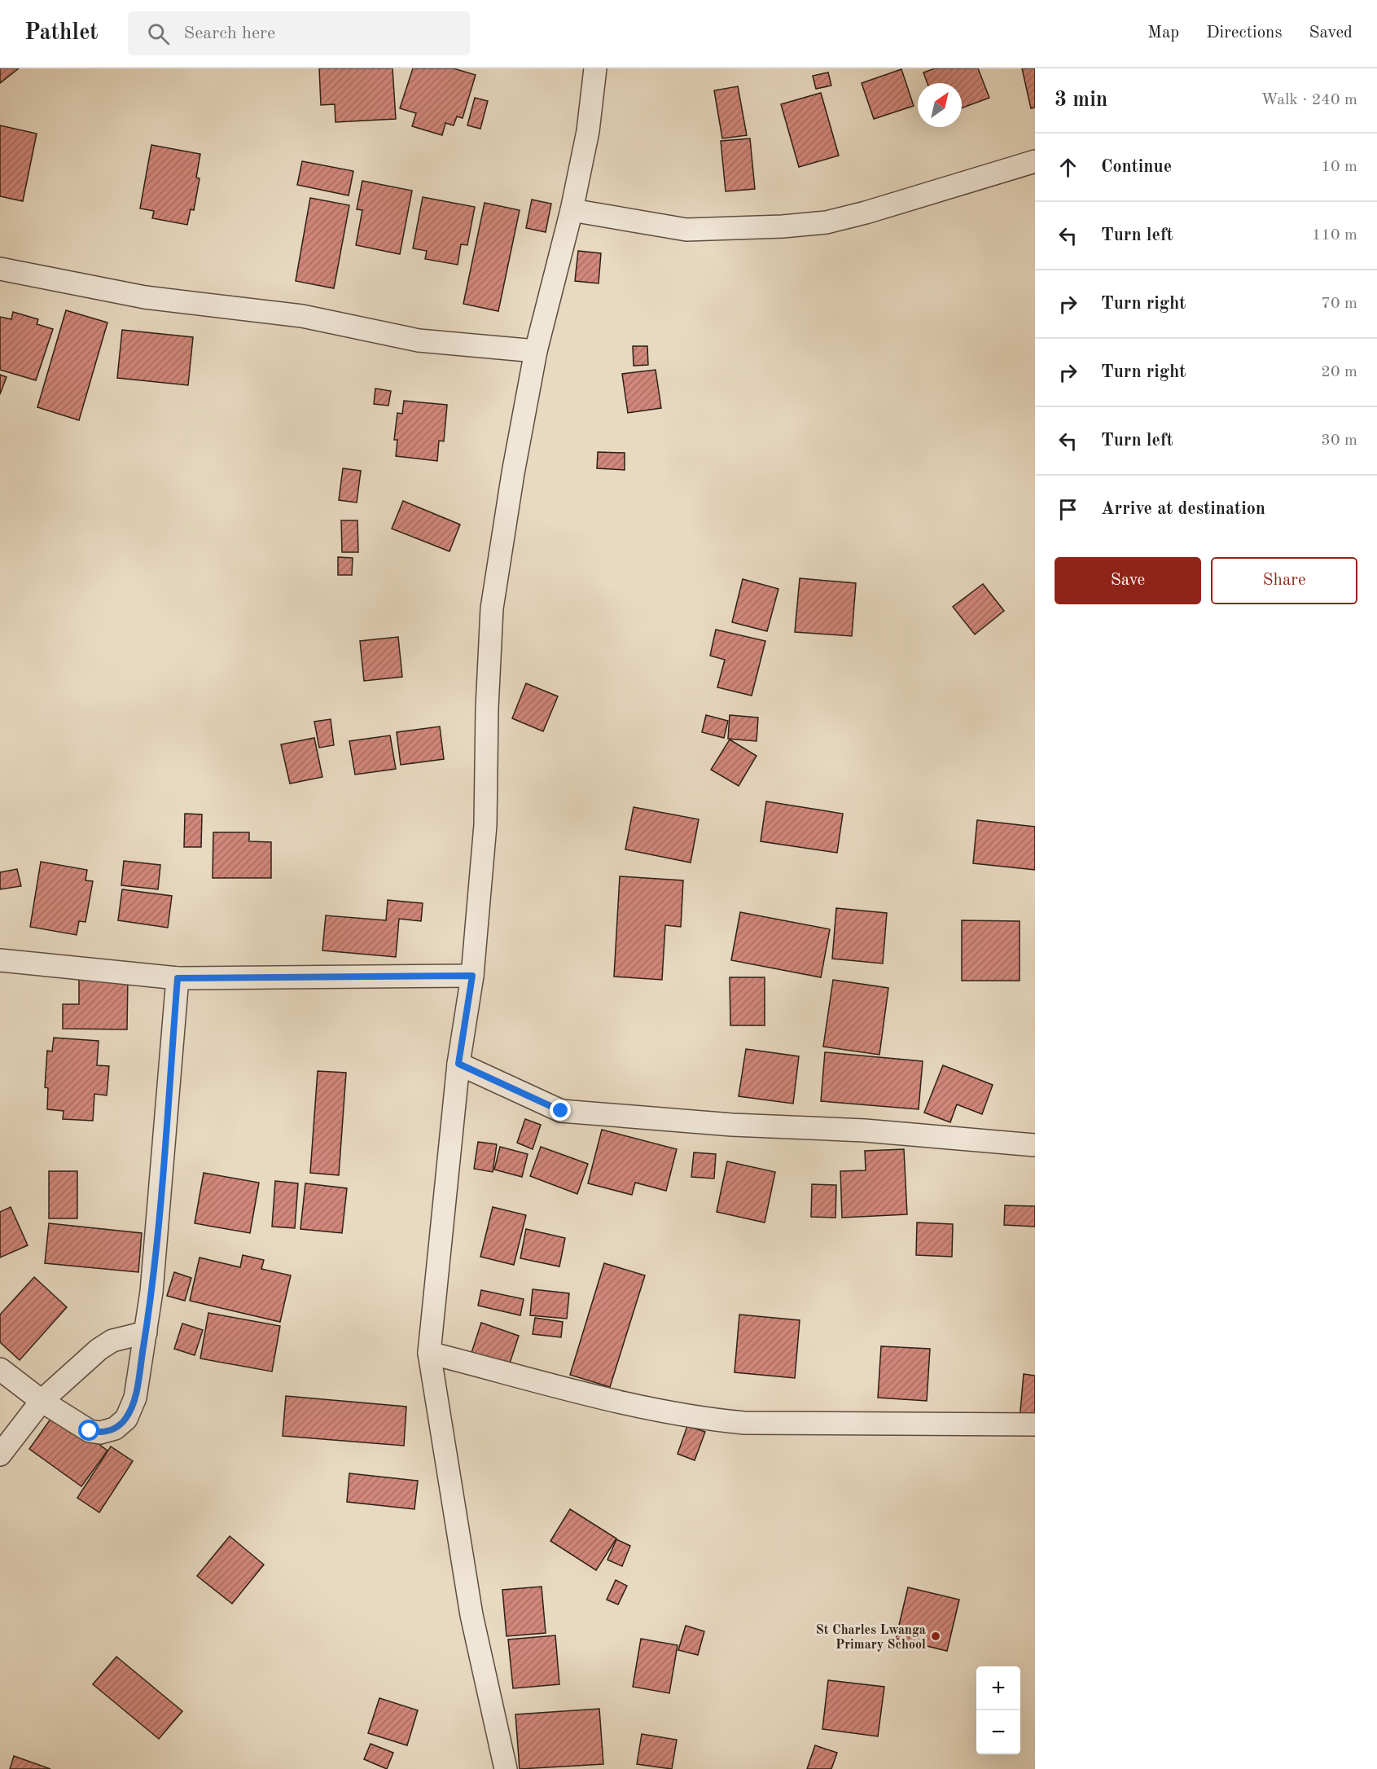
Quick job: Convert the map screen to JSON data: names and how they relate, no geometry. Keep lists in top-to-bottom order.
{
  "places": ["St Charles Lwanga Primary School"],
  "north": "top right",
  "page": {
    "header": "Pathlet",
    "search": "Search here",
    "nav": ["Map", "Directions", "Saved"],
    "heading": ["3 min", "Walk · 240 m"],
    "list": [
      ["Continue", "10 m"],
      ["Turn left", "110 m"],
      ["Turn right", "70 m"],
      ["Turn right", "20 m"],
      ["Turn left", "30 m"],
      "Arrive at destination"
    ],
    "buttons": ["Save", "Share"],
    "map_buttons": ["+", "−"]
  }
}
